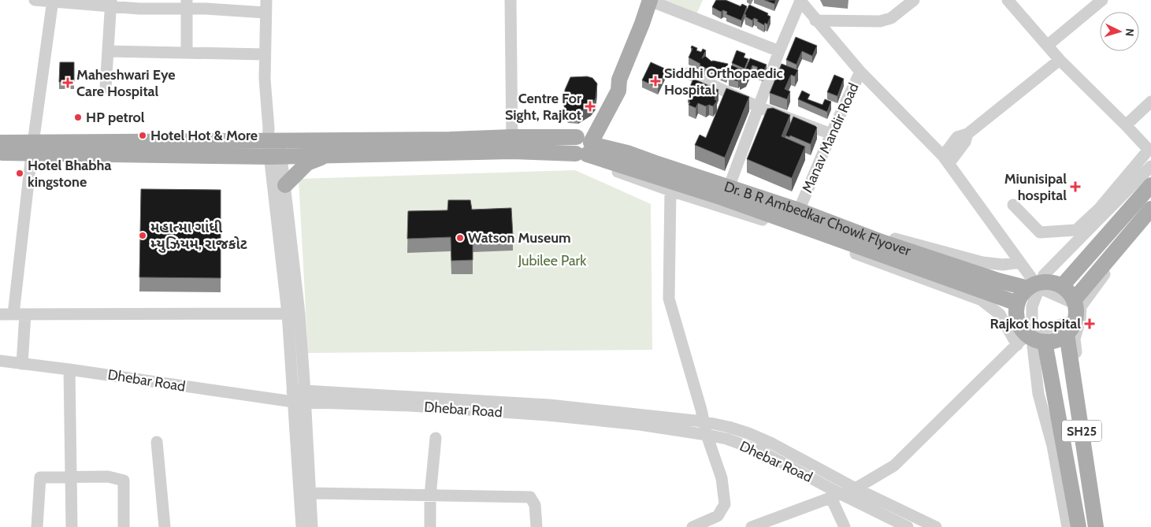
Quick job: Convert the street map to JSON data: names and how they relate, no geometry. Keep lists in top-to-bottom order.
{
  "streets": {
    "main road": ["Dr. B R Ambedkar Chowk Flyover", "SH25"],
    "street": ["Manav Mandir Road", "Dhebar Road"]
  },
  "parks": ["Jubilee Park"],
  "places": {
    "health": [
      "Siddhi Orthopaedic Hospital",
      "Maheshwari Eye Care Hospital",
      "Centre For Sight, Rajkot",
      "Miunisipal hospital",
      "Rajkot hospital"
    ],
    "other": [
      "HP petrol",
      "Hotel Hot & More",
      "Hotel Bhabha kingstone",
      "મહાત્મા ગાંધી મ્યુઝિયમ, રાજકોટ",
      "Watson Museum"
    ]
  },
  "north": "right"
}
